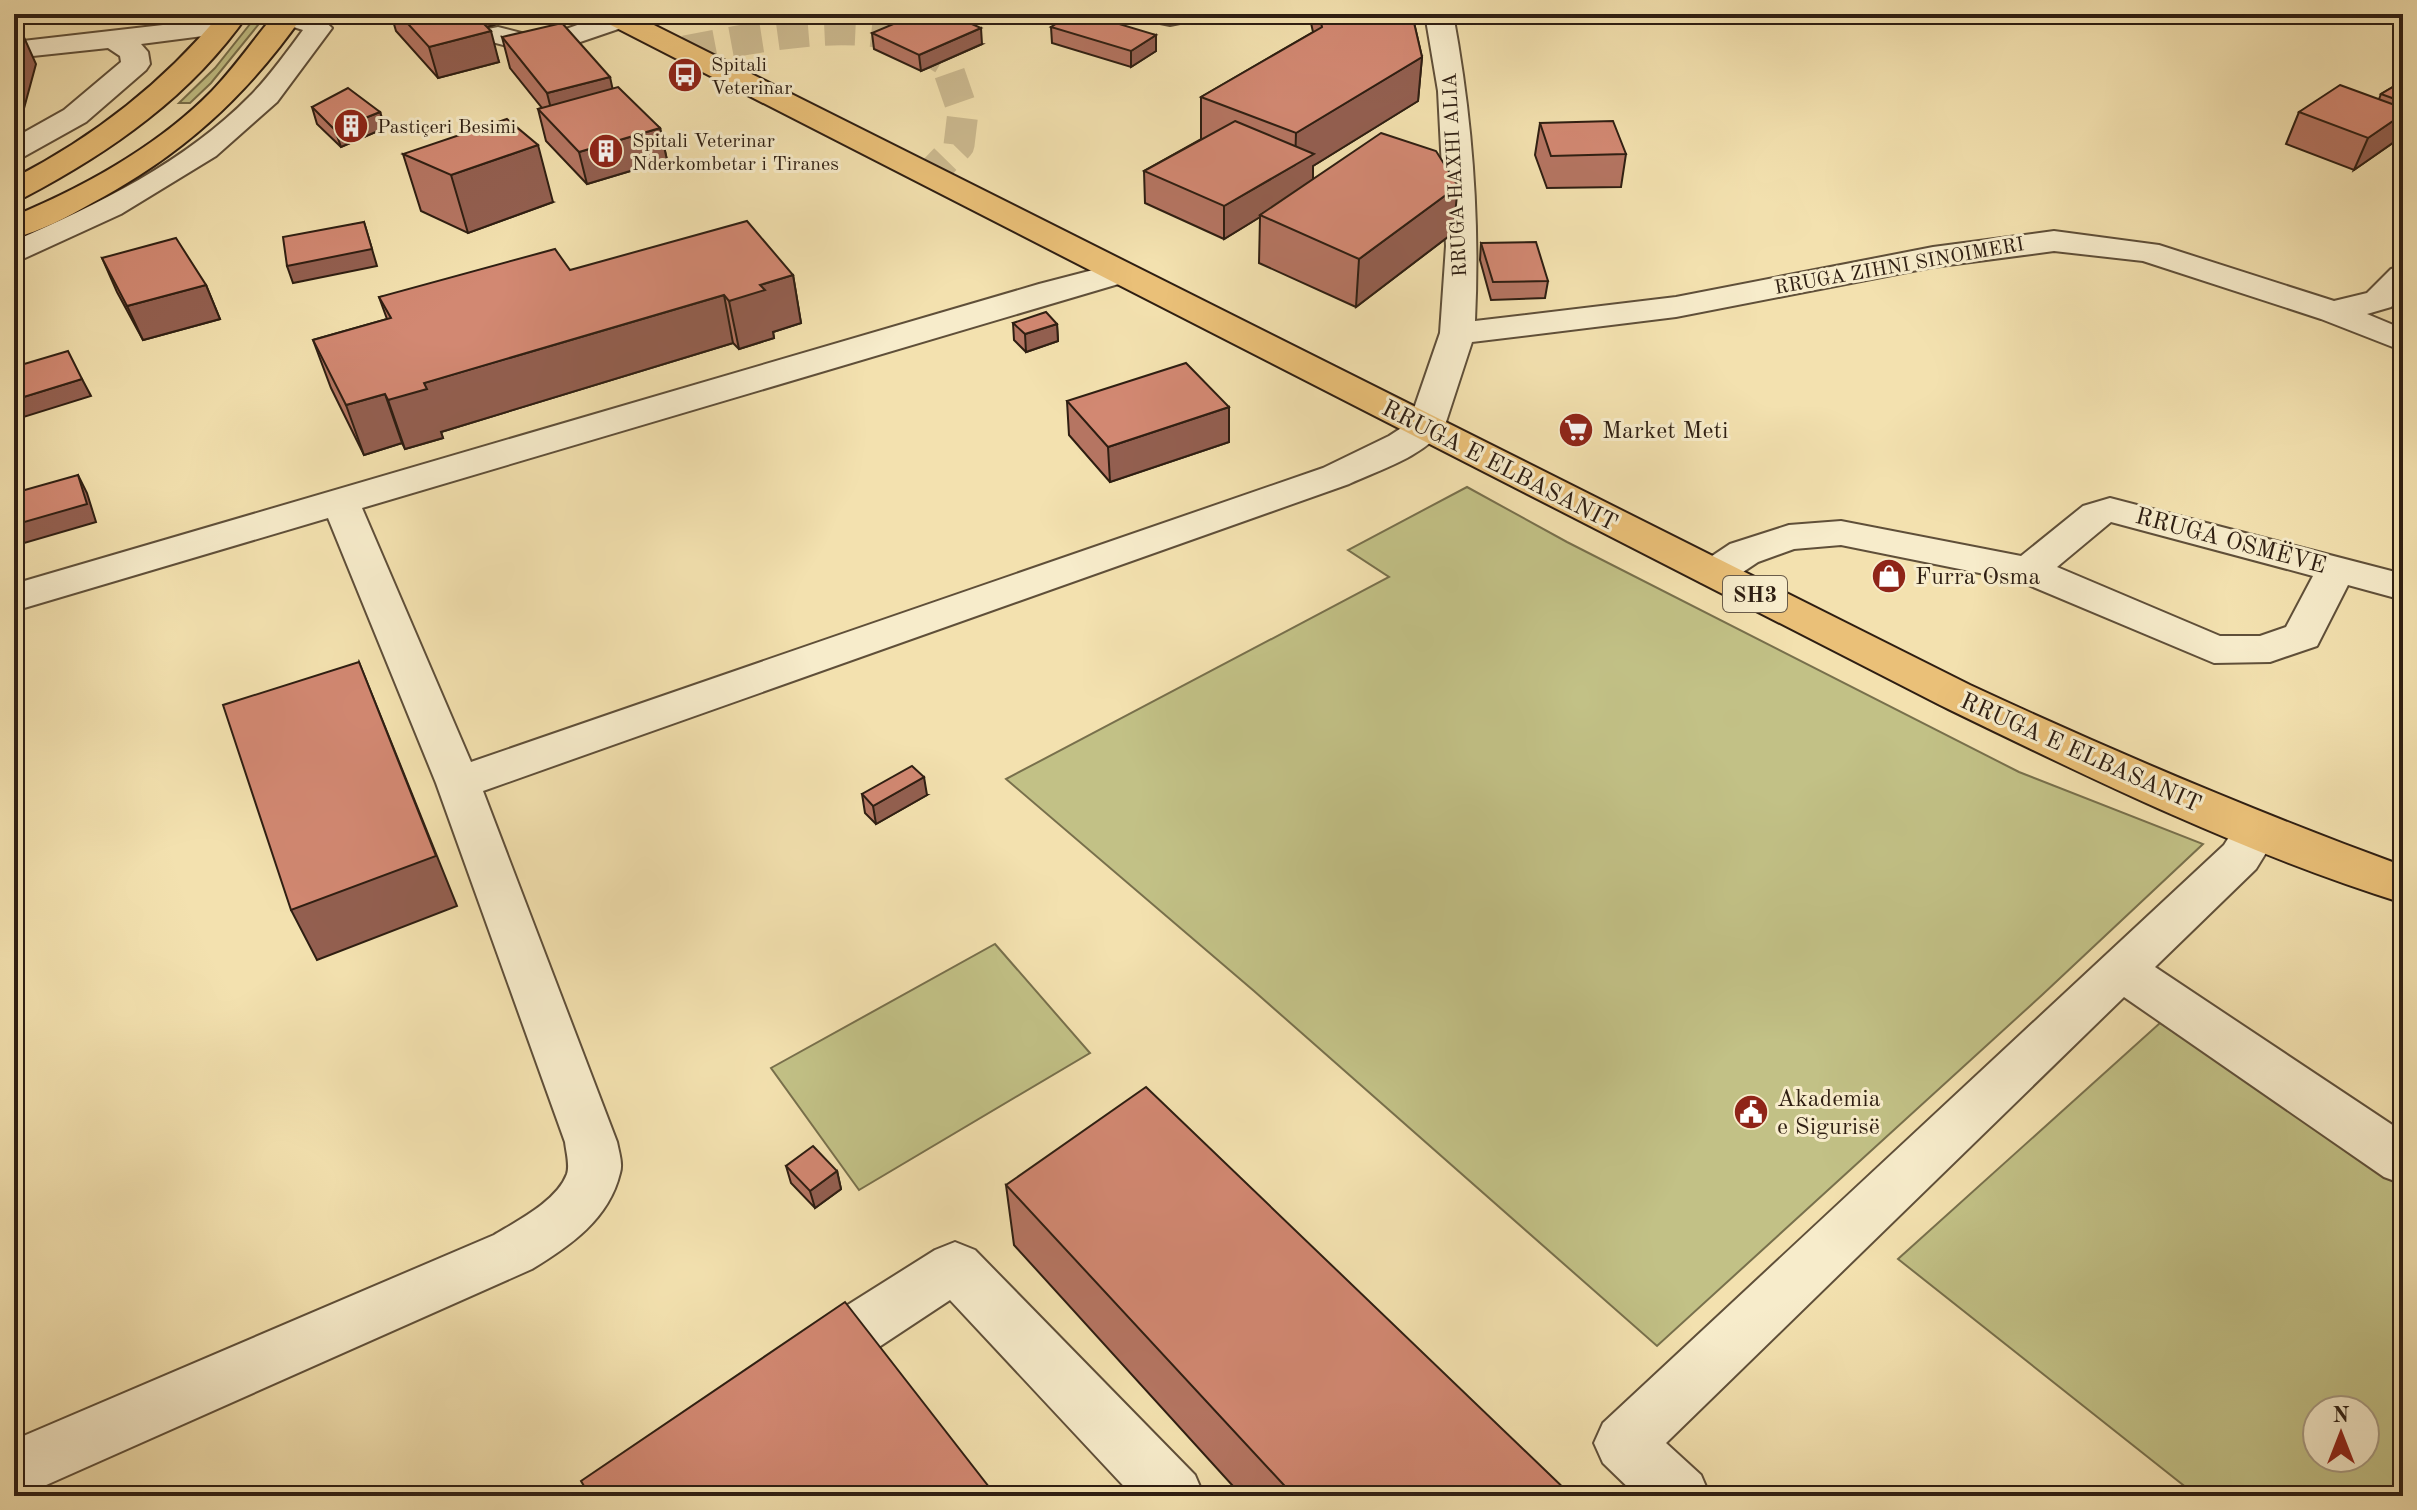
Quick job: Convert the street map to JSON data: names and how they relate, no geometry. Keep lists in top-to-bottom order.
{
  "streets": {
    "main road": ["RRUGA E ELBASANIT", "SH3"],
    "street": ["RRUGA HAXHI ALIA", "RRUGA ZIHNI SINOIMERI", "RRUGA OSMËVE"]
  },
  "crossings": [
    ["RRUGA HAXHI ALIA", "RRUGA ZIHNI SINOIMERI"],
    ["RRUGA HAXHI ALIA", "RRUGA E ELBASANIT"]
  ],
  "places": {
    "bus stop": ["Spitali Veterinar"],
    "building": ["Pastiçeri Besimi", "Spitali Veterinar Nderkombetar i Tiranes"],
    "supermarket": ["Market Meti"],
    "shop": ["Furra Osma"],
    "public building": ["Akademia e Sigurisë"]
  },
  "north": "top"
}
